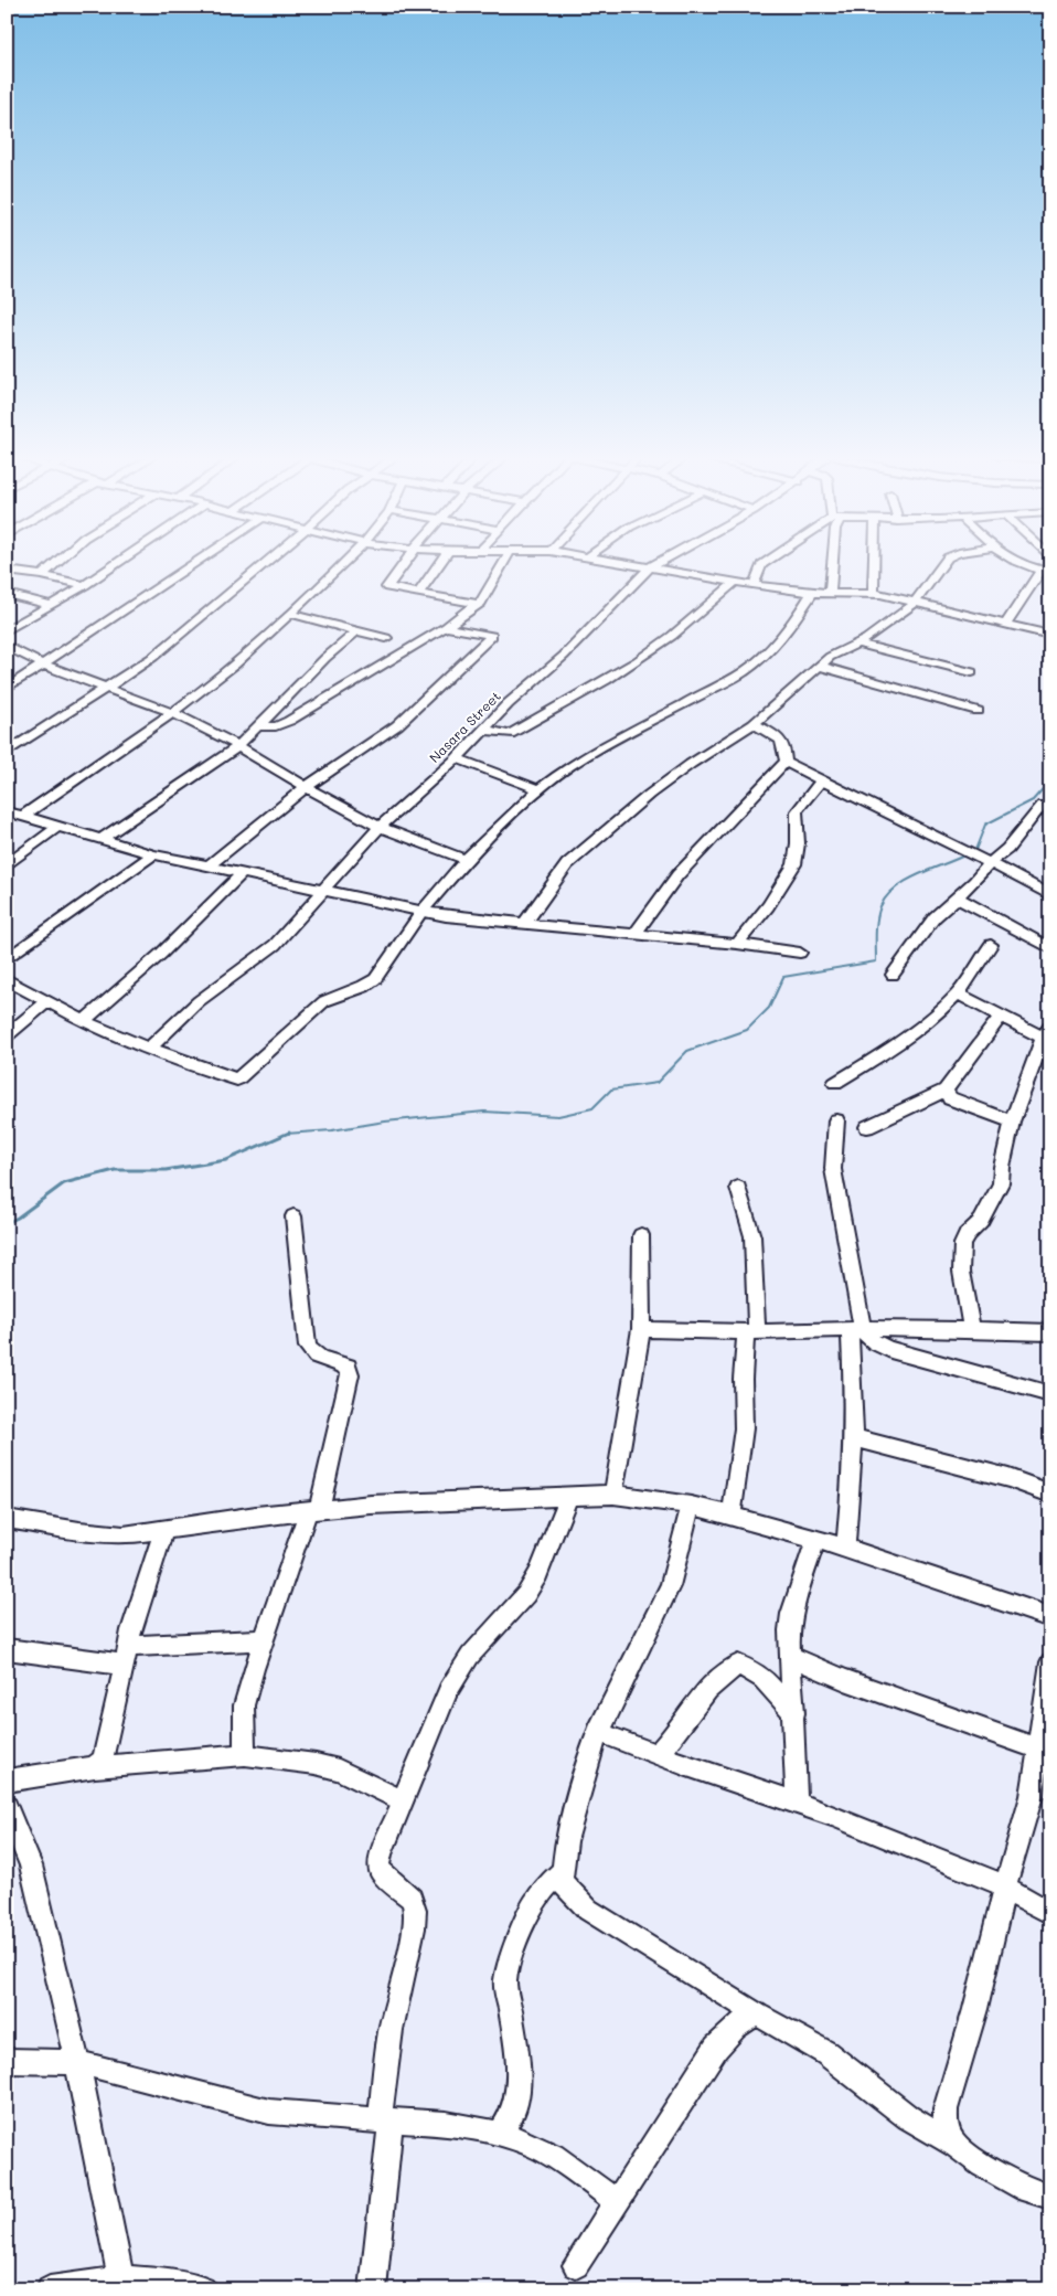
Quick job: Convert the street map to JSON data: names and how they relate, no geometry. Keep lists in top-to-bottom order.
{
  "streets": {
    "street": ["Nasara Street"]
  }
}
